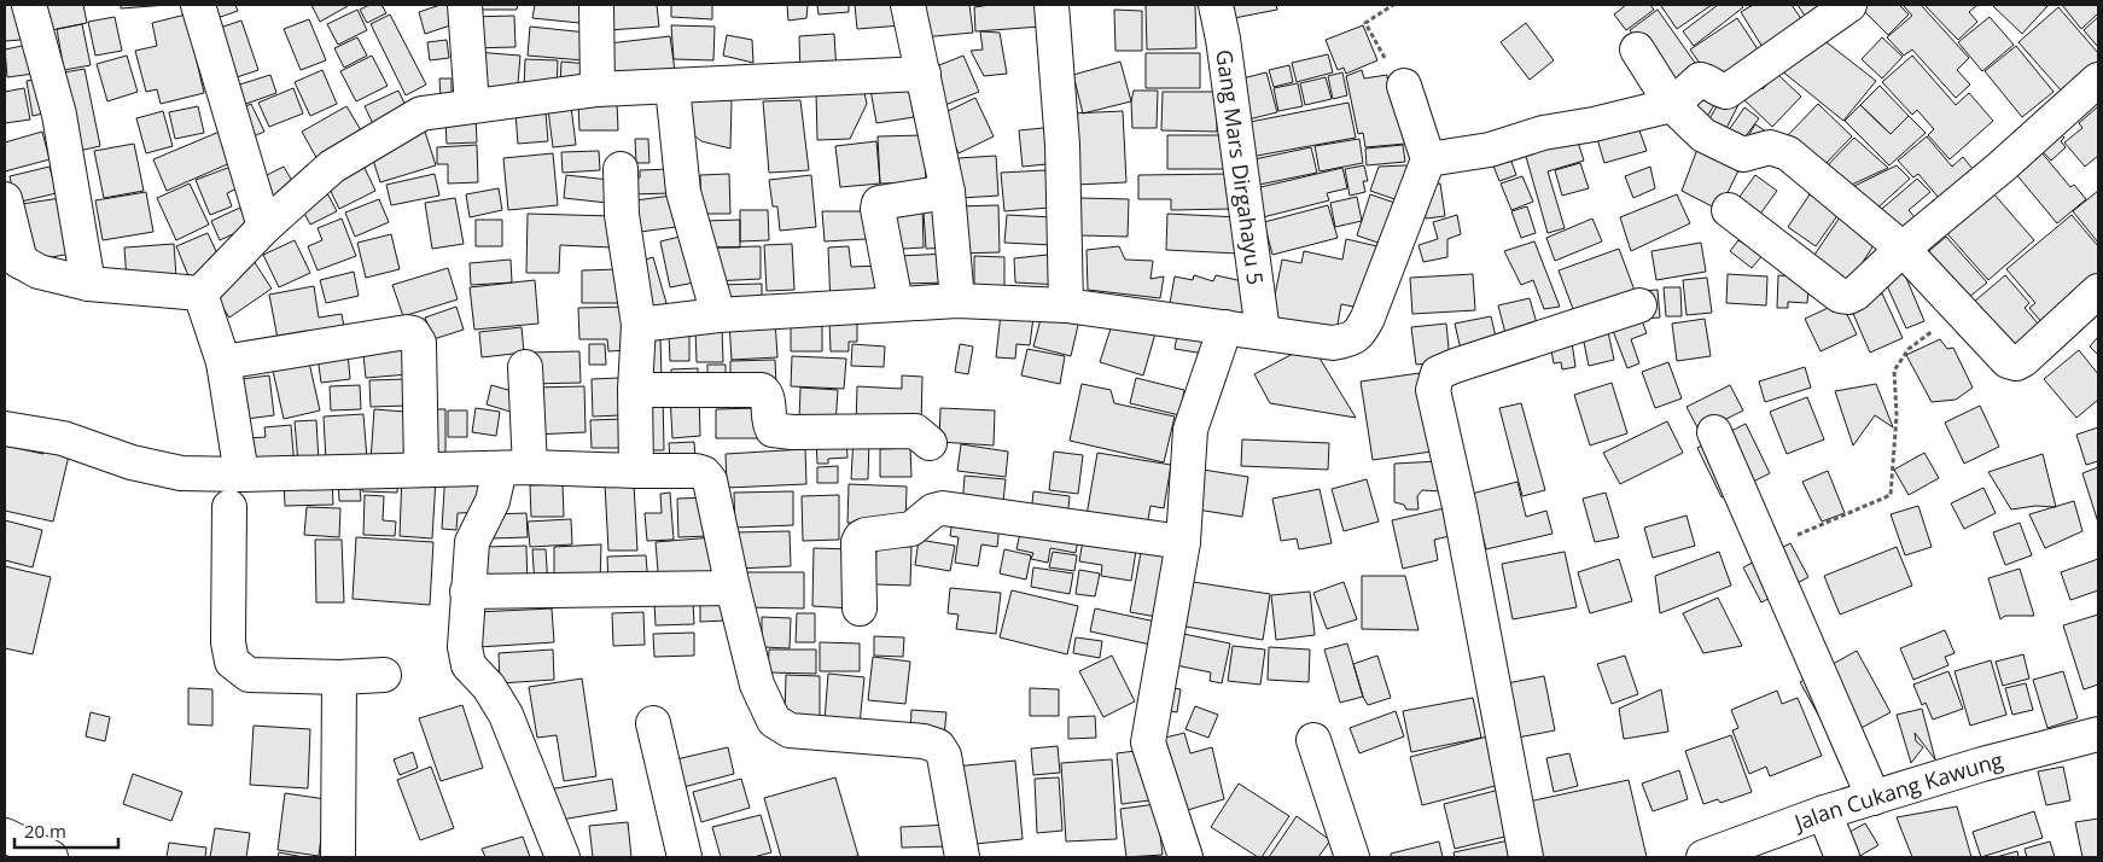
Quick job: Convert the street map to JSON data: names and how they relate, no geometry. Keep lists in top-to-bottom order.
{
  "streets": {
    "street": ["Gang Mars Dirgahayu 5", "Jalan Cukang Kawung"]
  },
  "scale_bar": "20 m"
}
